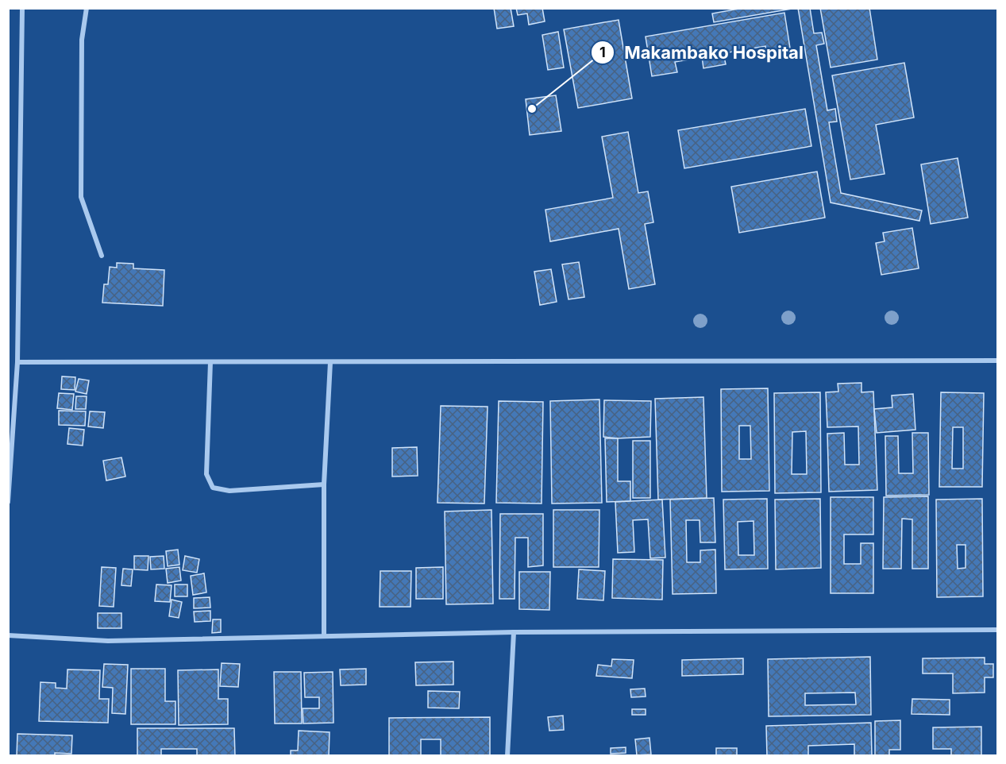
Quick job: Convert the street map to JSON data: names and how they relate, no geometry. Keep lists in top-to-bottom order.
{
  "places": ["Makambako Hospital"]
}
